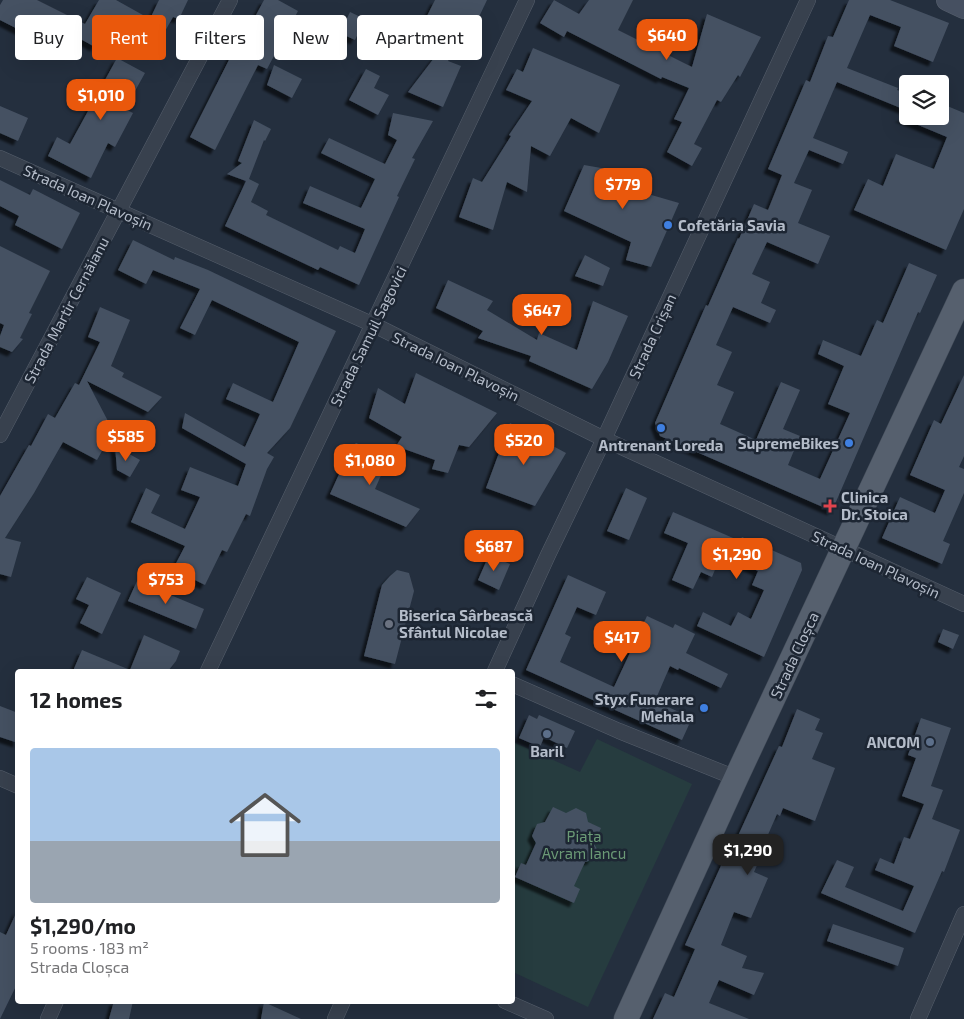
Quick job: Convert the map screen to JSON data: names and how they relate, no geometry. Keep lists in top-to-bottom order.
{
  "streets": {
    "main road": ["Strada Cloșca"],
    "street": [
      "Strada Ioan Plavoșin",
      "Strada Martir Cernăianu",
      "Strada Samuil Sagovici",
      "Strada Crișan"
    ]
  },
  "crossings": [
    ["Strada Ioan Plavoșin", "Strada Martir Cernăianu"],
    ["Strada Ioan Plavoșin", "Strada Samuil Sagovici"],
    ["Strada Ioan Plavoșin", "Strada Crișan"],
    ["Strada Ioan Plavoșin", "Strada Cloșca"]
  ],
  "parks": ["Piața Avram Iancu"],
  "places": {
    "other": [
      "Cofetăria Savia",
      "Antrenant Loreda",
      "SupremeBikes",
      "Biserica Sârbească Sfântul Nicolae",
      "Styx Funerare Mehala",
      "Baril",
      "ANCOM"
    ],
    "health": ["Clinica Dr. Stoica"]
  },
  "page": {
    "chip": [
      "Buy",
      "Rent",
      "Filters",
      "New",
      "Apartment"
    ],
    "price": [
      "$640",
      "$1,010",
      "$779",
      "$647",
      "$585",
      "$520",
      "$1,080",
      "$687",
      "$1,290",
      "$753",
      "$417",
      "$1,290"
    ],
    "heading": "12 homes",
    "list": [
      {
        "name": "$1,290/mo",
        "note": "5 rooms · 183 m² · Strada Cloșca"
      }
    ]
  }
}
